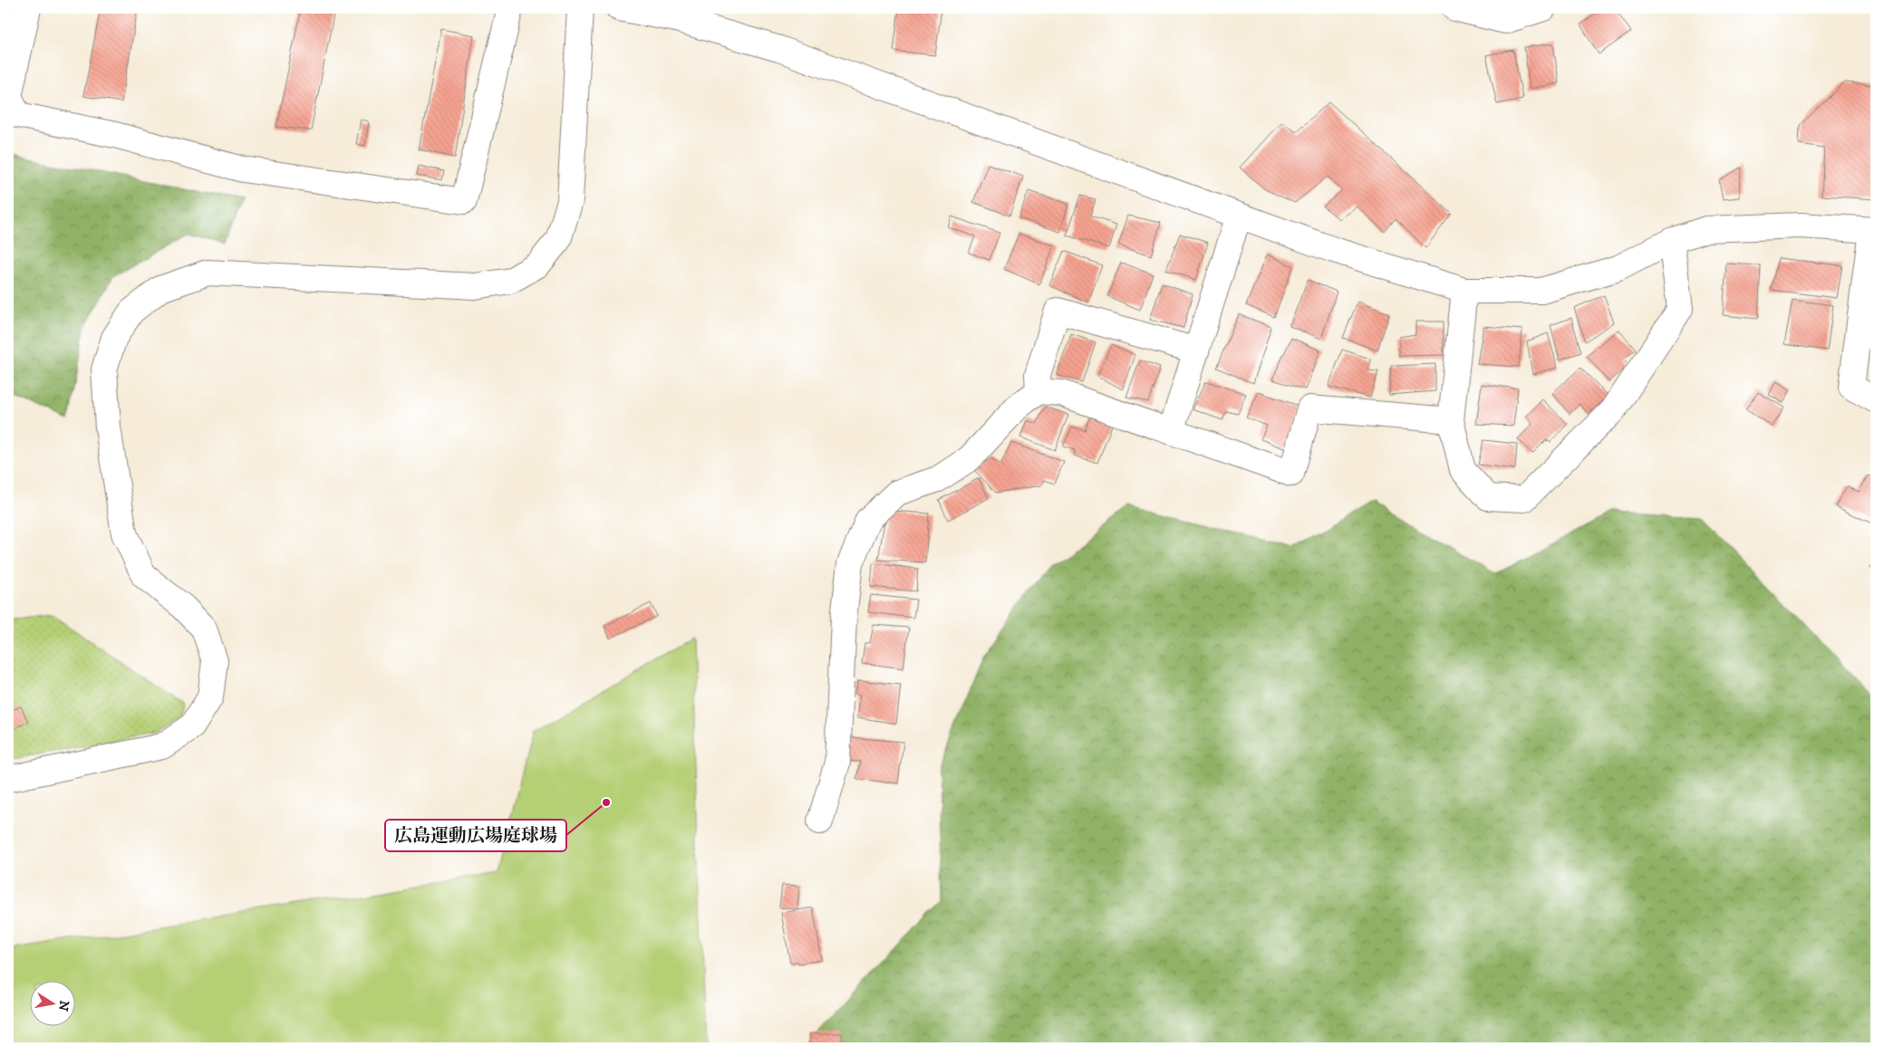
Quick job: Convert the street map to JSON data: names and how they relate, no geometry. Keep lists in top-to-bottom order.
{
  "places": ["広島運動広場庭球場"],
  "north": "right"
}
